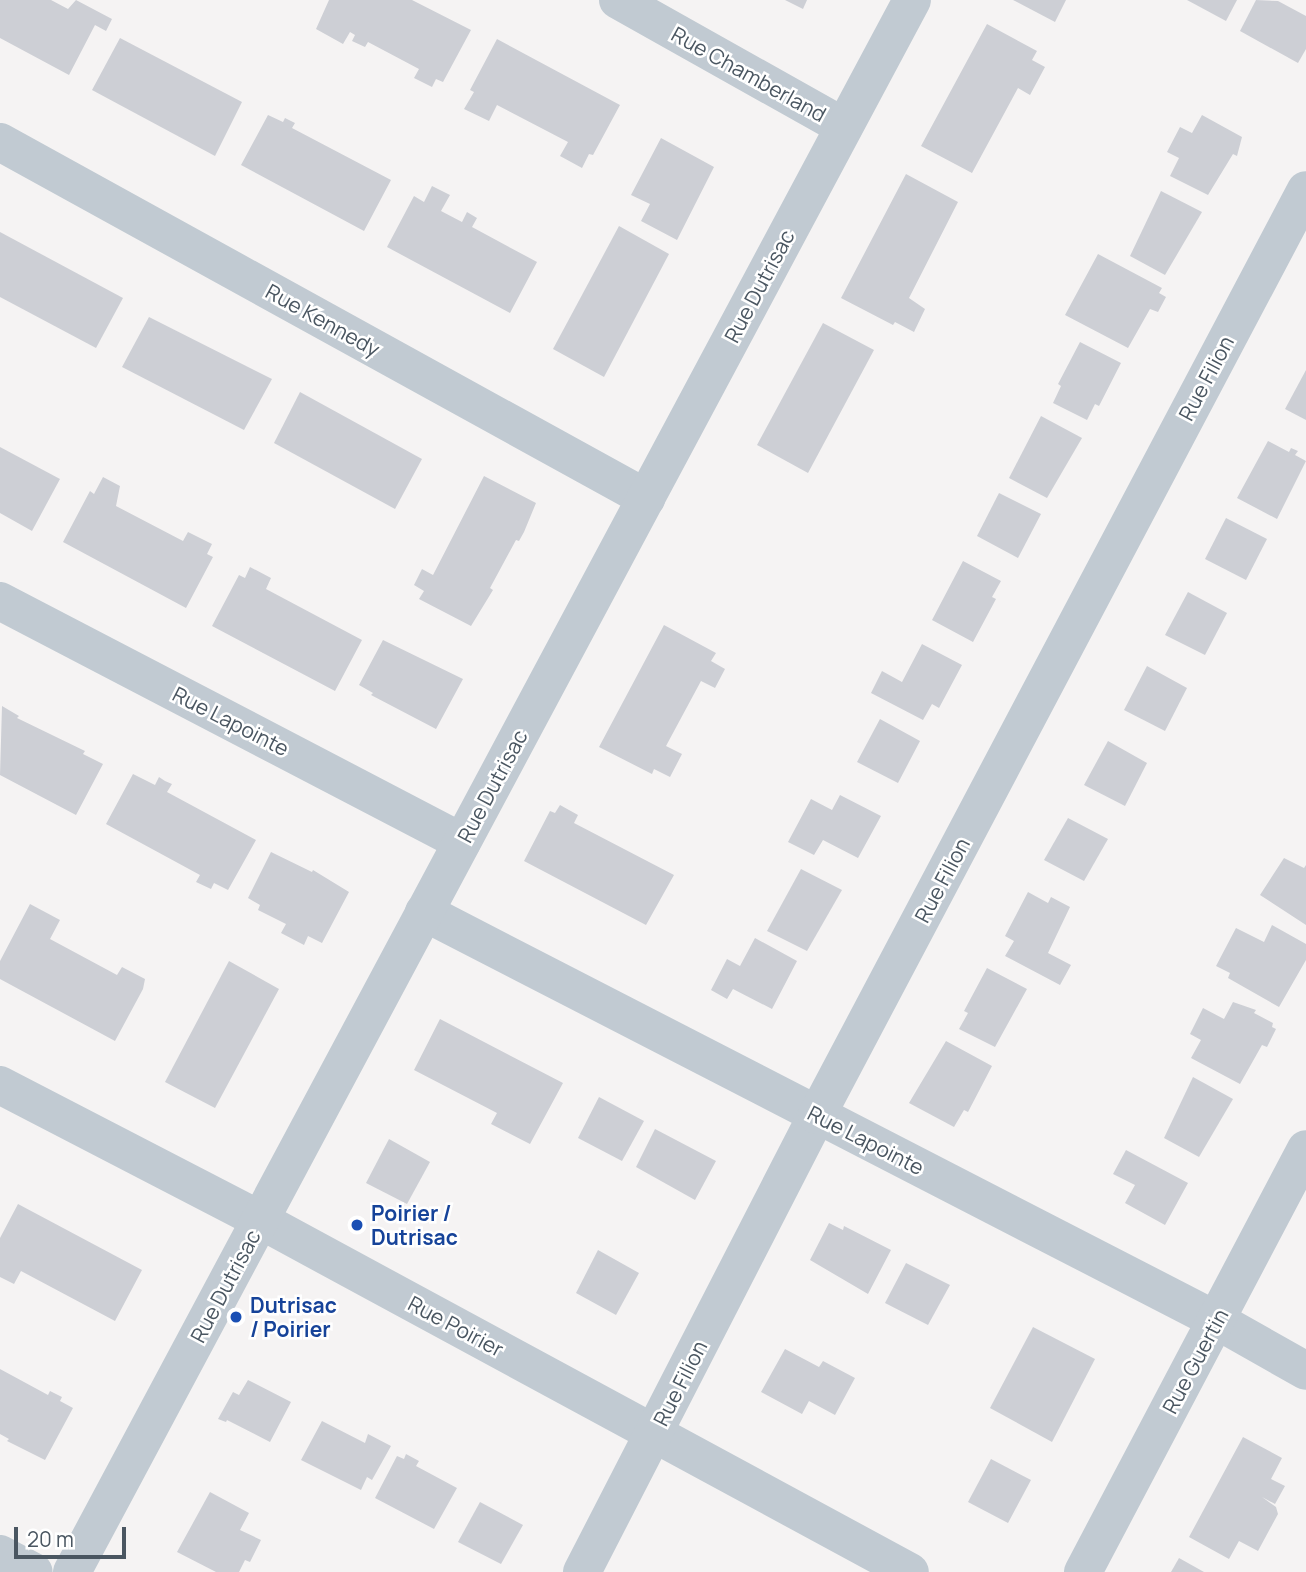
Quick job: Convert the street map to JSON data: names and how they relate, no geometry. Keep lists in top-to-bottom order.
{
  "streets": {
    "street": [
      "Rue Chamberland",
      "Rue Dutrisac",
      "Rue Kennedy",
      "Rue Filion",
      "Rue Lapointe",
      "Rue Poirier",
      "Rue Guertin"
    ]
  },
  "crossings": [
    ["Rue Chamberland", "Rue Dutrisac"],
    ["Rue Dutrisac", "Rue Kennedy"],
    ["Rue Dutrisac", "Rue Lapointe"],
    ["Rue Dutrisac", "Rue Poirier"],
    ["Rue Filion", "Rue Lapointe"],
    ["Rue Filion", "Rue Poirier"],
    ["Rue Lapointe", "Rue Guertin"]
  ],
  "places": ["Poirier / Dutrisac", "Dutrisac / Poirier"],
  "scale_bar": "20 m"
}
